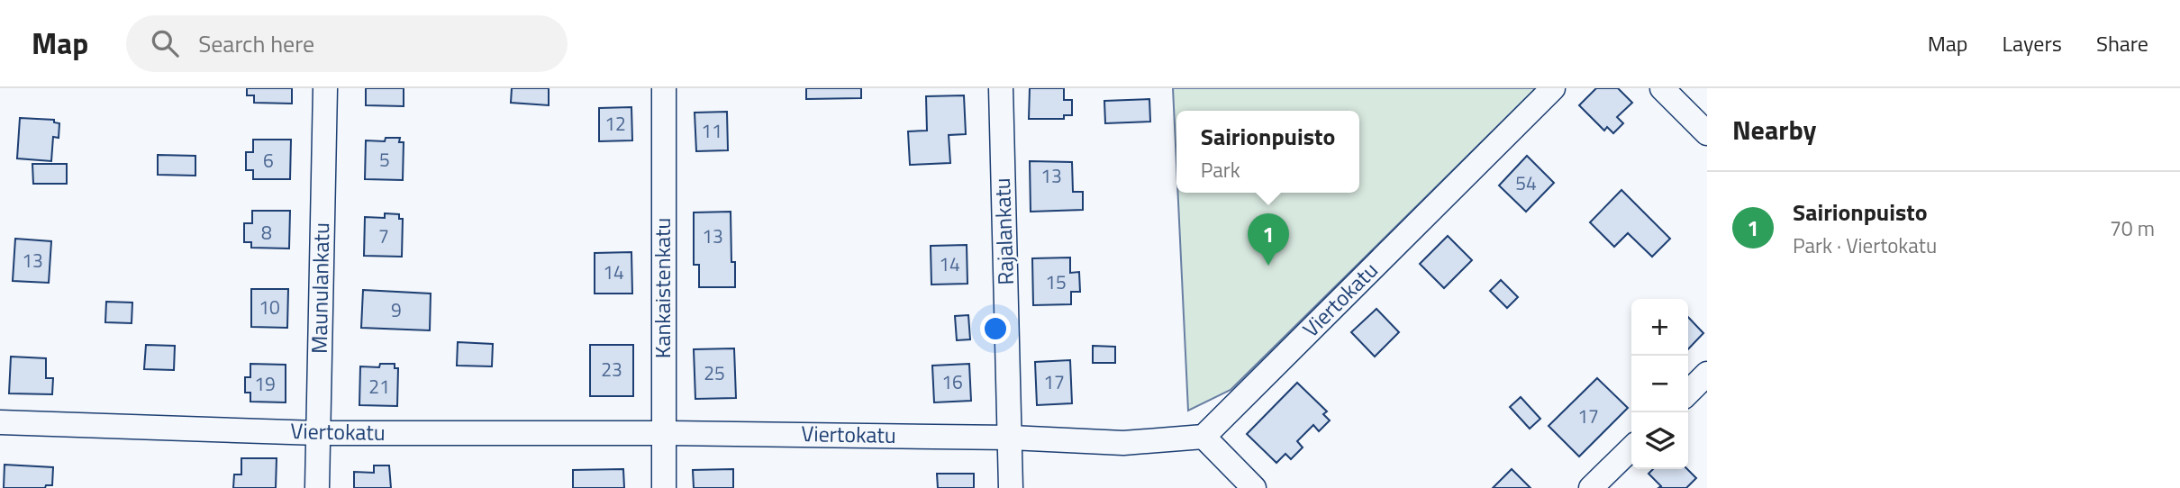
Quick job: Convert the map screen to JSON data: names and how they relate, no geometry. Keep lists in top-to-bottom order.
{
  "streets": {
    "street": [
      "Rajalankatu",
      "Maunulankatu",
      "Kankaistenkatu",
      "Viertokatu"
    ]
  },
  "crossings": [
    ["Rajalankatu", "Viertokatu"],
    ["Maunulankatu", "Viertokatu"],
    ["Kankaistenkatu", "Viertokatu"]
  ],
  "house_numbers": [
    "12",
    "11",
    "5",
    "6",
    "13",
    "54",
    "8",
    "7",
    "13",
    "13",
    "14",
    "14",
    "15",
    "10",
    "9",
    "23",
    "25",
    "16",
    "17",
    "19",
    "21",
    "17"
  ],
  "page": {
    "header": "Map",
    "search": "Search here",
    "nav": ["Map", "Layers", "Share"],
    "heading": "Nearby",
    "popup": ["Sairionpuisto", "Park"],
    "list": [
      {
        "mark": "1",
        "name": "Sairionpuisto",
        "note": "Park · Viertokatu",
        "value": "70 m"
      }
    ],
    "pins": "1",
    "map_buttons": ["+", "−"]
  }
}
